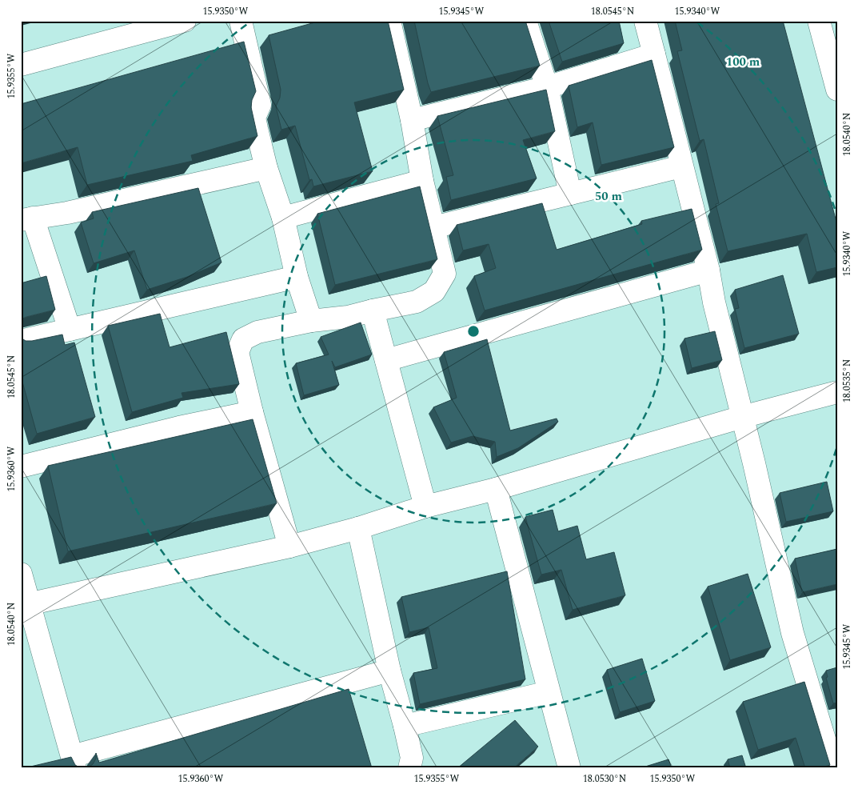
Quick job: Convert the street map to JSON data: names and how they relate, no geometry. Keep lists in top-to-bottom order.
{
  "coordinates": [
    "15.9350°W",
    "15.9345°W",
    "18.0545°N",
    "15.9340°W",
    "15.9355°W",
    "18.0540°N",
    "18.0535°N",
    "15.9360°W",
    "18.0530°N"
  ],
  "rings": ["100 m", "50 m"]
}
